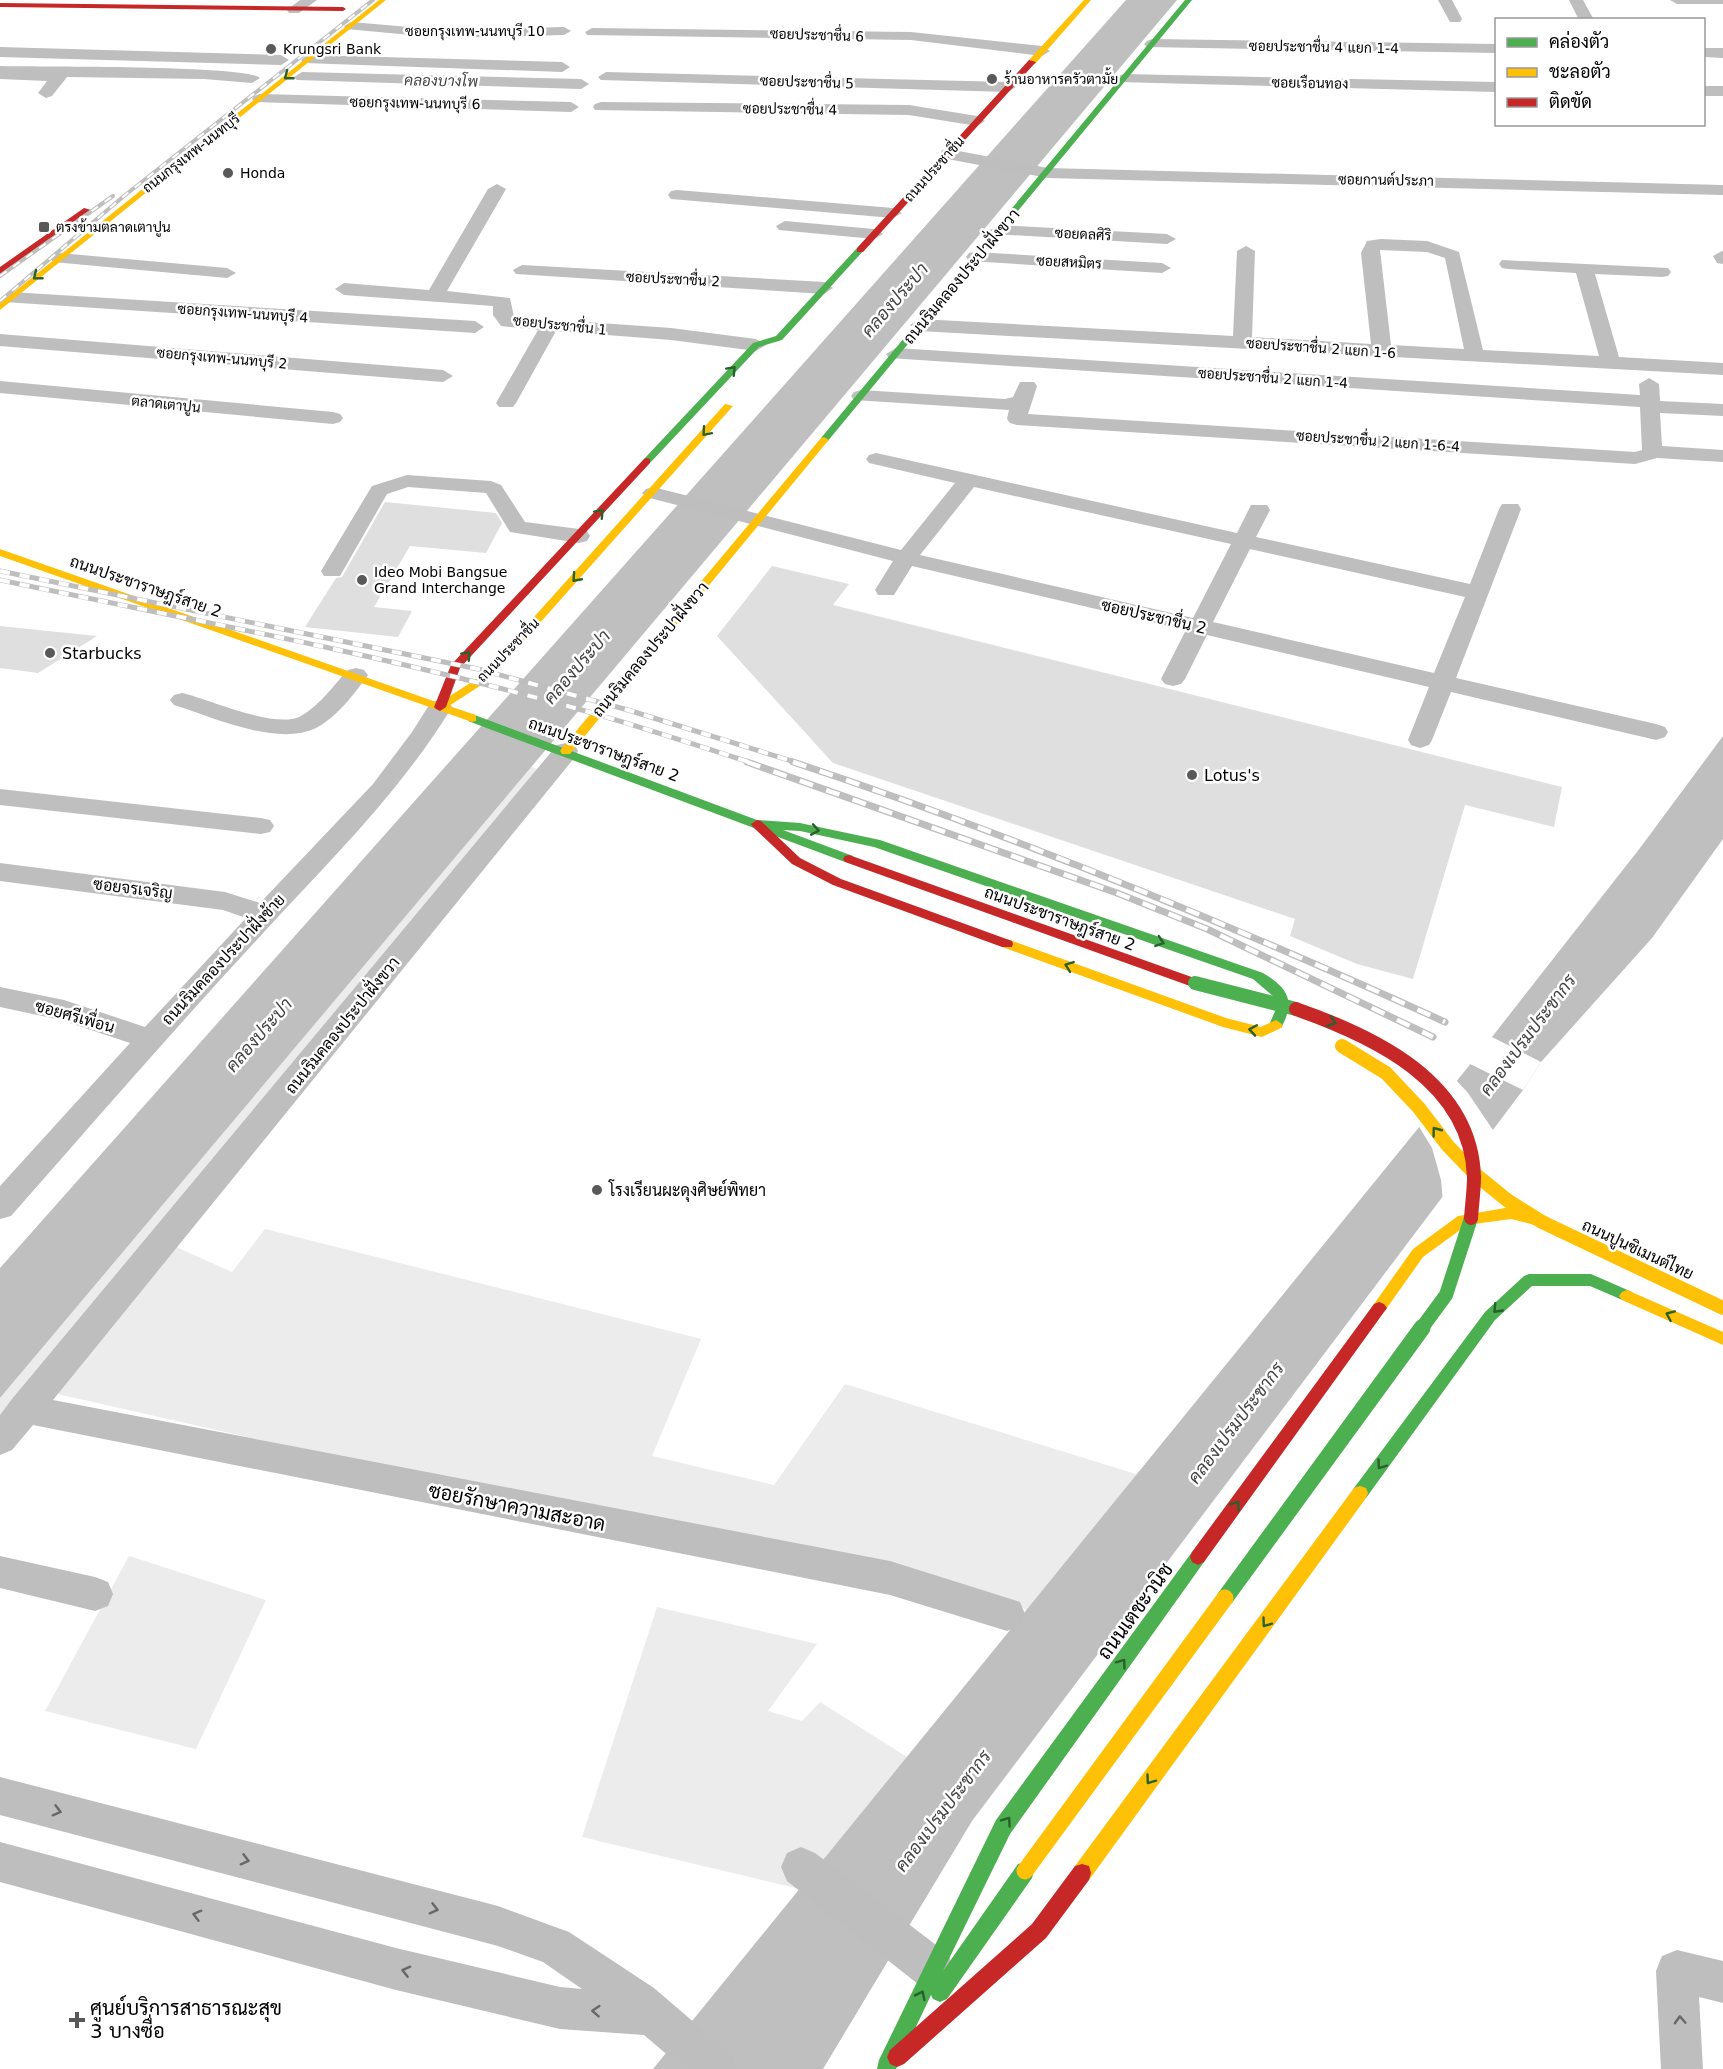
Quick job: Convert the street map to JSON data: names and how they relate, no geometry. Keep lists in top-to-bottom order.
{
  "streets": {
    "main road": [
      "ถนนกรุงเทพ-นนทบุรี",
      "ถนนประชาชื่น",
      "ถนนริมคลองประปาฝั่งขวา",
      "ถนนประชาราษฎร์สาย 2",
      "ถนนปูนซิเมนต์ไทย",
      "ถนนเตชะวนิช"
    ],
    "street": [
      "ซอยกรุงเทพ-นนทบุรี 10",
      "ซอยประชาชื่น 6",
      "ซอยประชาชื่น 4 แยก 1-4",
      "ซอยประชาชื่น 5",
      "ซอยเรือนทอง",
      "ซอยกรุงเทพ-นนทบุรี 6",
      "ซอยประชาชื่น 4",
      "ซอยกานต์ประภา",
      "ซอยดลศิริ",
      "ซอยสหมิตร",
      "ซอยประชาชื่น 2",
      "ซอยกรุงเทพ-นนทบุรี 4",
      "ซอยประชาชื่น 1",
      "ซอยประชาชื่น 2 แยก 1-6",
      "ซอยกรุงเทพ-นนทบุรี 2",
      "ซอยประชาชื่น 2 แยก 1-4",
      "ตลาดเตาปูน",
      "ซอยประชาชื่น 2 แยก 1-6-4",
      "ซอยจรเจริญ",
      "ถนนริมคลองประปาฝั่งซ้าย",
      "ซอยศรีเพื่อน",
      "ซอยรักษาความสะอาด"
    ]
  },
  "crossings": [
    ["ซอยกรุงเทพ-นนทบุรี 10", "ถนนกรุงเทพ-นนทบุรี"],
    ["ซอยประชาชื่น 6", "ถนนประชาชื่น"],
    ["ซอยประชาชื่น 4 แยก 1-4", "ถนนริมคลองประปาฝั่งขวา"],
    ["ซอยประชาชื่น 5", "ถนนประชาชื่น"],
    ["ซอยเรือนทอง", "ถนนริมคลองประปาฝั่งขวา"],
    ["ซอยกรุงเทพ-นนทบุรี 6", "ถนนกรุงเทพ-นนทบุรี"],
    ["ซอยประชาชื่น 4", "ถนนประชาชื่น"],
    ["ถนนกรุงเทพ-นนทบุรี", "ซอยกรุงเทพ-นนทบุรี 4"],
    ["ถนนประชาชื่น", "ซอยกานต์ประภา"],
    ["ถนนประชาชื่น", "ซอยประชาชื่น 2"],
    ["ถนนประชาชื่น", "ซอยประชาชื่น 1"],
    ["ถนนประชาชื่น", "ถนนประชาราษฎร์สาย 2"],
    ["ถนนประชาชื่น", "ถนนริมคลองประปาฝั่งซ้าย"],
    ["ซอยกานต์ประภา", "ถนนริมคลองประปาฝั่งขวา"],
    ["ซอยดลศิริ", "ถนนริมคลองประปาฝั่งขวา"],
    ["ซอยสหมิตร", "ถนนริมคลองประปาฝั่งขวา"],
    ["ถนนริมคลองประปาฝั่งขวา", "ซอยประชาชื่น 2"],
    ["ถนนริมคลองประปาฝั่งขวา", "ซอยประชาชื่น 2 แยก 1-6"],
    ["ถนนริมคลองประปาฝั่งขวา", "ซอยประชาชื่น 2 แยก 1-4"],
    ["ถนนริมคลองประปาฝั่งขวา", "ซอยประชาชื่น 2 แยก 1-6-4"],
    ["ถนนริมคลองประปาฝั่งขวา", "ถนนประชาราษฎร์สาย 2"],
    ["ถนนริมคลองประปาฝั่งขวา", "ซอยรักษาความสะอาด"],
    ["ซอยกรุงเทพ-นนทบุรี 4", "ซอยประชาชื่น 1"],
    ["ถนนประชาราษฎร์สาย 2", "ถนนริมคลองประปาฝั่งซ้าย"],
    ["ถนนประชาราษฎร์สาย 2", "ถนนปูนซิเมนต์ไทย"],
    ["ซอยจรเจริญ", "ถนนริมคลองประปาฝั่งซ้าย"],
    ["ถนนริมคลองประปาฝั่งซ้าย", "ซอยศรีเพื่อน"],
    ["ถนนปูนซิเมนต์ไทย", "ถนนเตชะวนิช"]
  ],
  "water": ["คลองบางโพ", "คลองประปา", "คลองเปรมประชากร"],
  "places": {
    "other": [
      "Krungsri Bank",
      "ร้านอาหารครัวตามั้ย",
      "Honda",
      "Ideo Mobi Bangsue Grand Interchange",
      "Starbucks",
      "Lotus's",
      "โรงเรียนผะดุงศิษย์พิทยา"
    ],
    "transit": ["ตรงข้ามตลาดเตาปูน"],
    "health": ["ศูนย์บริการสาธารณะสุข 3 บางซื่อ"]
  },
  "legend": ["คล่องตัว", "ชะลอตัว", "ติดขัด"]
}
